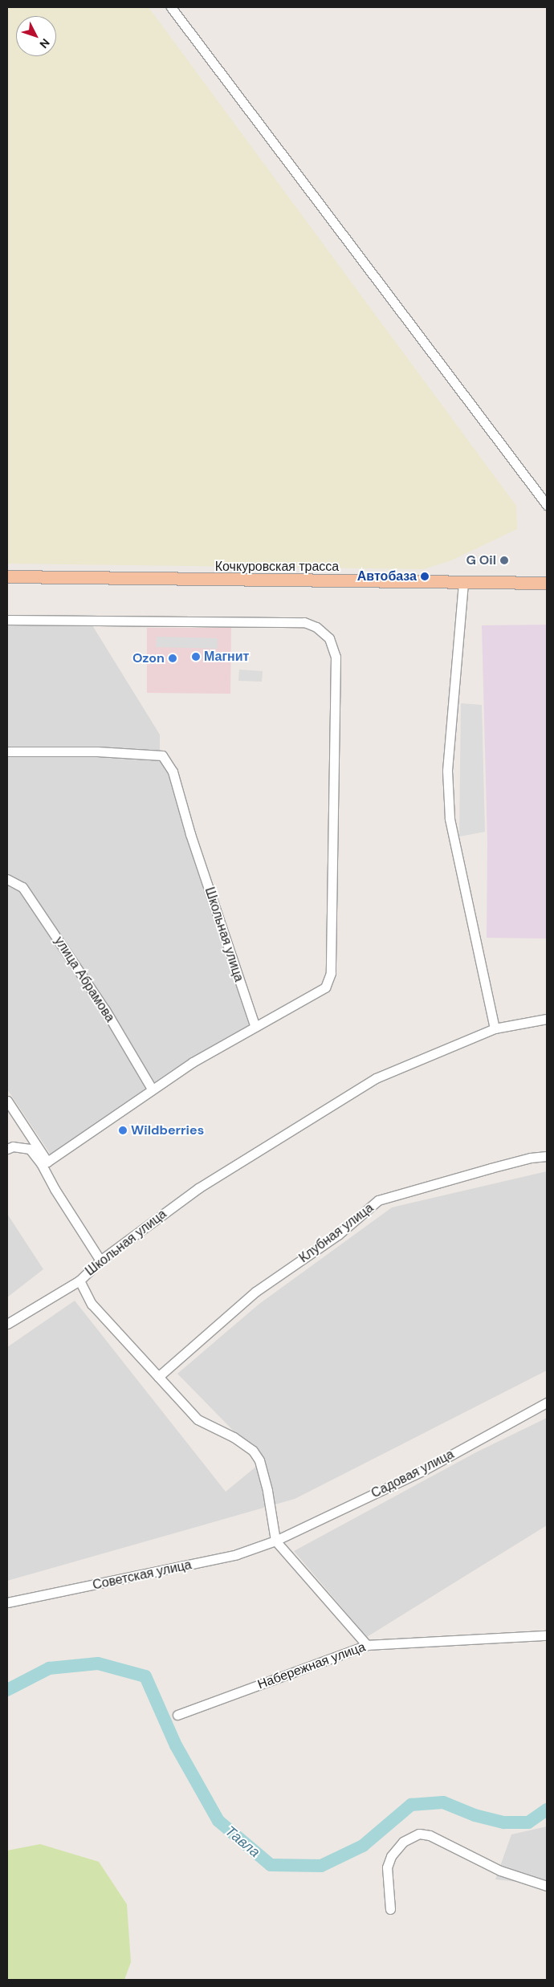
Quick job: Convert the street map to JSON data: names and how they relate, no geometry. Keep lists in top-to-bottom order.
{
  "streets": {
    "main road": ["Кочкуровская трасса"],
    "street": [
      "Школьная улица",
      "улица Абрамова",
      "Клубная улица",
      "Садовая улица",
      "Советская улица",
      "Набережная улица"
    ]
  },
  "crossings": [
    ["Садовая улица", "Советская улица"]
  ],
  "water": ["Тавла"],
  "places": [
    "G Oil",
    "Автобаза",
    "Магнит",
    "Ozon",
    "Wildberries"
  ],
  "north": "bottom right"
}
